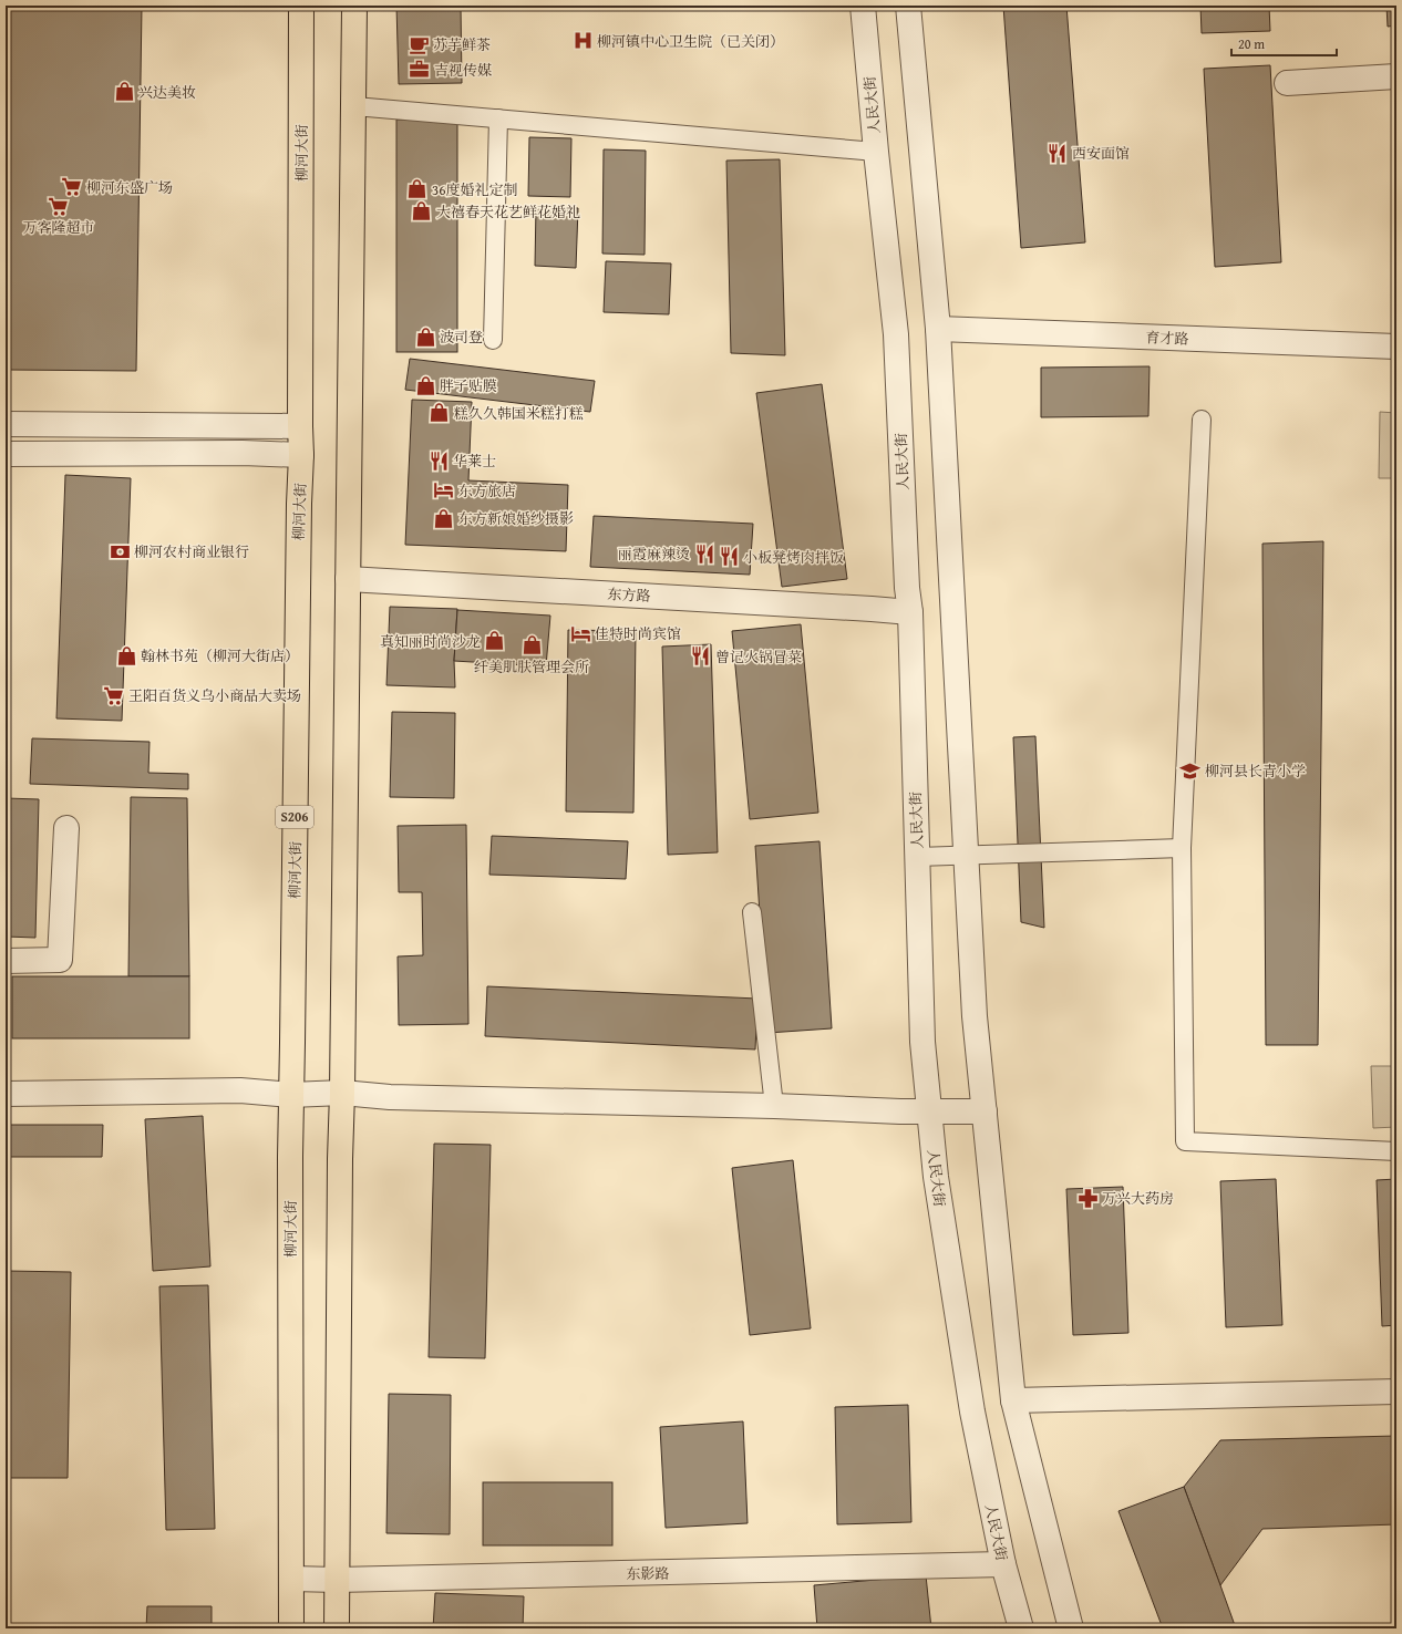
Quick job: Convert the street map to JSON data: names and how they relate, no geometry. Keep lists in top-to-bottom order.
{
  "streets": {
    "main road": ["柳河大街", "S206"],
    "street": [
      "人民大街",
      "育才路",
      "东方路",
      "东影路"
    ]
  },
  "crossings": [
    ["人民大街", "东方路"],
    ["人民大街", "东影路"],
    ["柳河大街", "东影路"]
  ],
  "places": {
    "hospital": ["柳河镇中心卫生院（已关闭）"],
    "cafe": ["苏芋鲜茶"],
    "office": ["吉视传媒"],
    "shop": [
      "兴达美妆",
      "36度婚礼定制",
      "大禧春天花艺鲜花婚礼",
      "波司登",
      "胖子贴膜",
      "糕久久韩国米糕打糕",
      "东方新娘婚纱摄影",
      "真知丽时尚沙龙",
      "纤美肌肤管理会所",
      "翰林书苑（柳河大街店）"
    ],
    "restaurant": [
      "西安面馆",
      "华莱士",
      "丽霞麻辣烫",
      "小板凳烤肉拌饭",
      "曾记火锅冒菜"
    ],
    "supermarket": ["柳河东盛广场", "万客隆超市", "王阳百货义乌小商品大卖场"],
    "hotel": ["东方旅店", "佳特时尚宾馆"],
    "bank": ["柳河农村商业银行"],
    "school or university": ["柳河县长青小学"],
    "pharmacy": ["万兴大药房"]
  },
  "scale_bar": "20 m"
}
